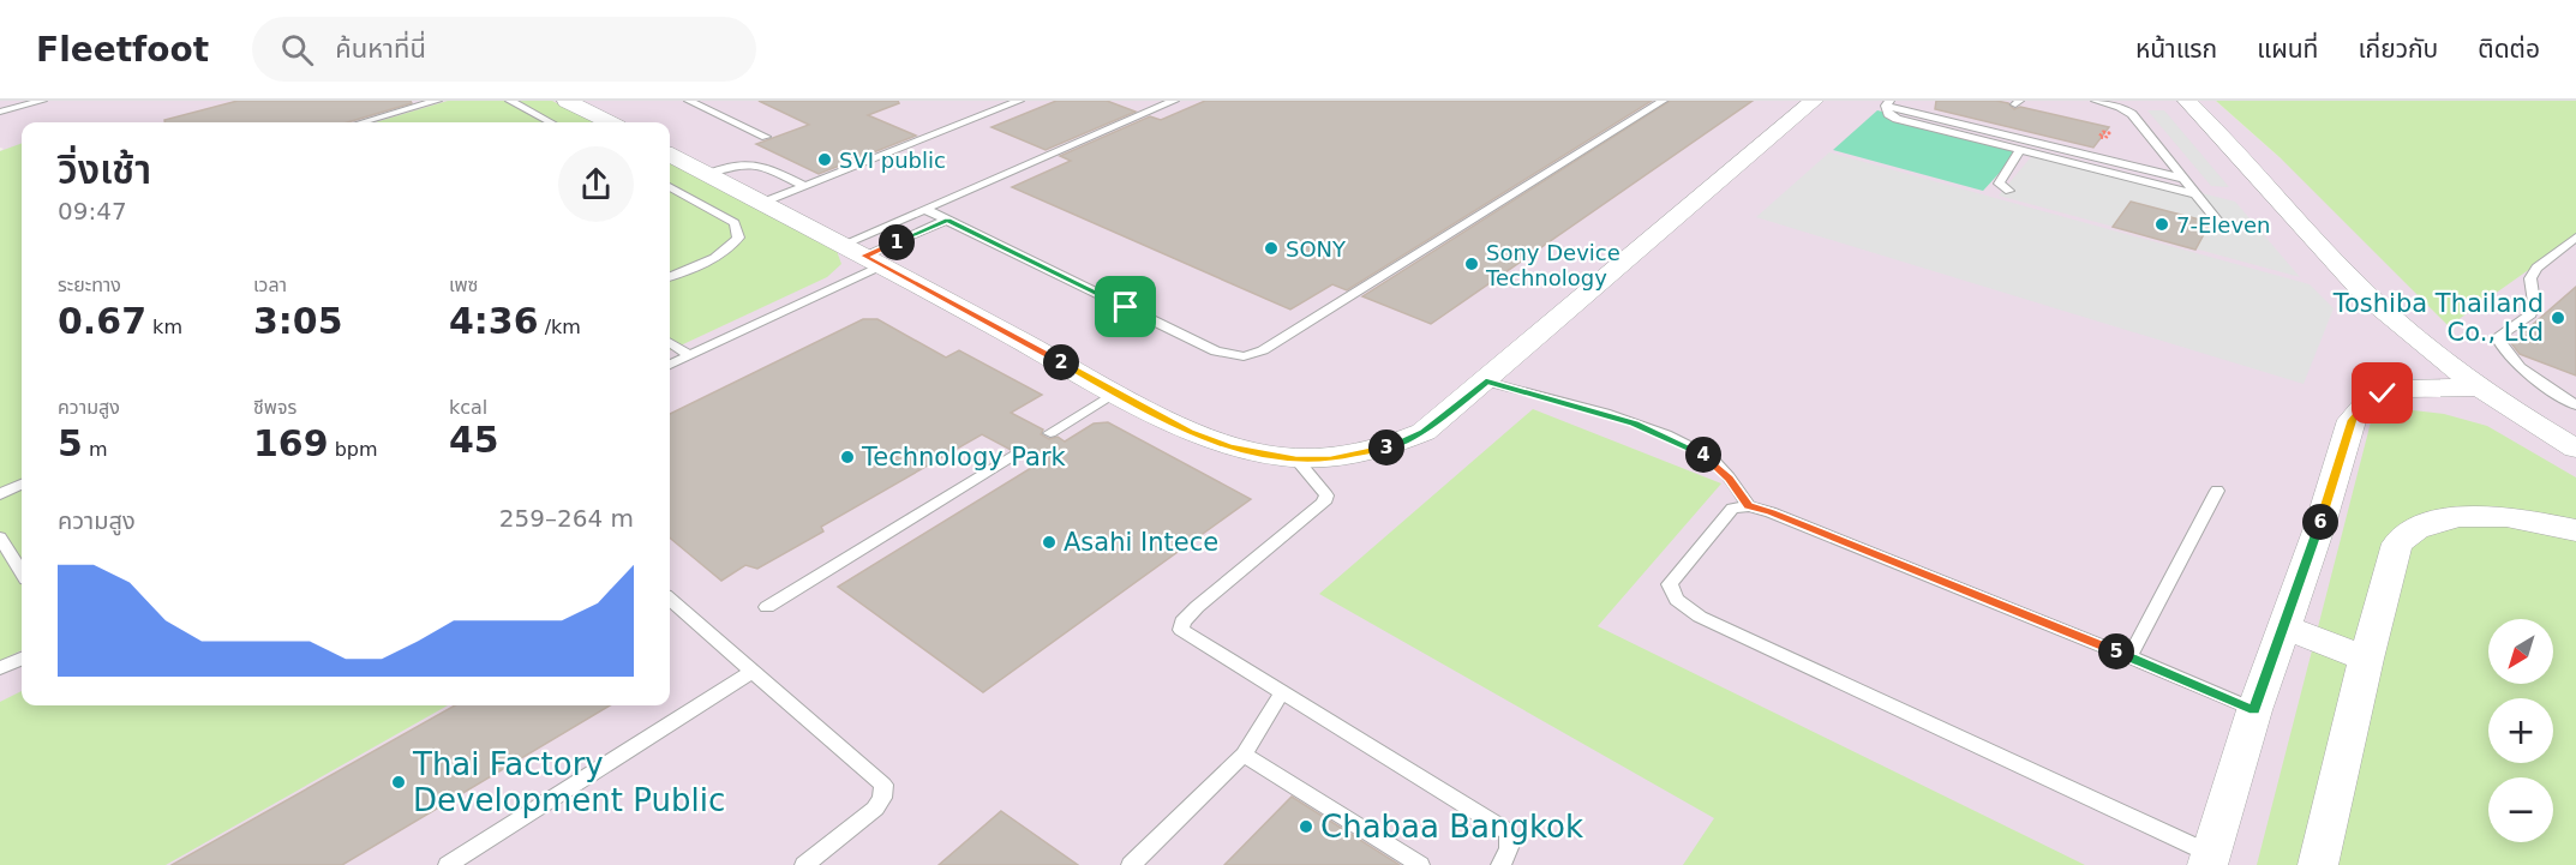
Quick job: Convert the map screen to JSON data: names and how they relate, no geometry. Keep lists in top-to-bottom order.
{
  "places": [
    "SVI public",
    "7-Eleven",
    "SONY",
    "Sony Device Technology",
    "Toshiba Thailand Co., Ltd",
    "Technology Park",
    "Asahi Intece",
    "Thai Factory Development Public",
    "Chabaa Bangkok"
  ],
  "north": "bottom left",
  "page": {
    "header": "Fleetfoot",
    "search": "ค้นหาที่นี่",
    "nav": [
      "หน้าแรก",
      "แผนที่",
      "เกี่ยวกับ",
      "ติดต่อ"
    ],
    "heading": ["วิ่งเช้า", "09:47"],
    "pins": [
      "1",
      "2",
      "3",
      "4",
      "6",
      "5"
    ],
    "stats": [
      ["ระยะทาง", "0.67 km"],
      ["เวลา", "3:05"],
      ["เพซ", "4:36 /km"],
      ["ความสูง", "5 m"],
      ["ชีพจร", "169 bpm"],
      ["kcal", "45"]
    ],
    "chart": ["ความสูง", "259–264 m"],
    "map_buttons": ["+", "−"]
  }
}
